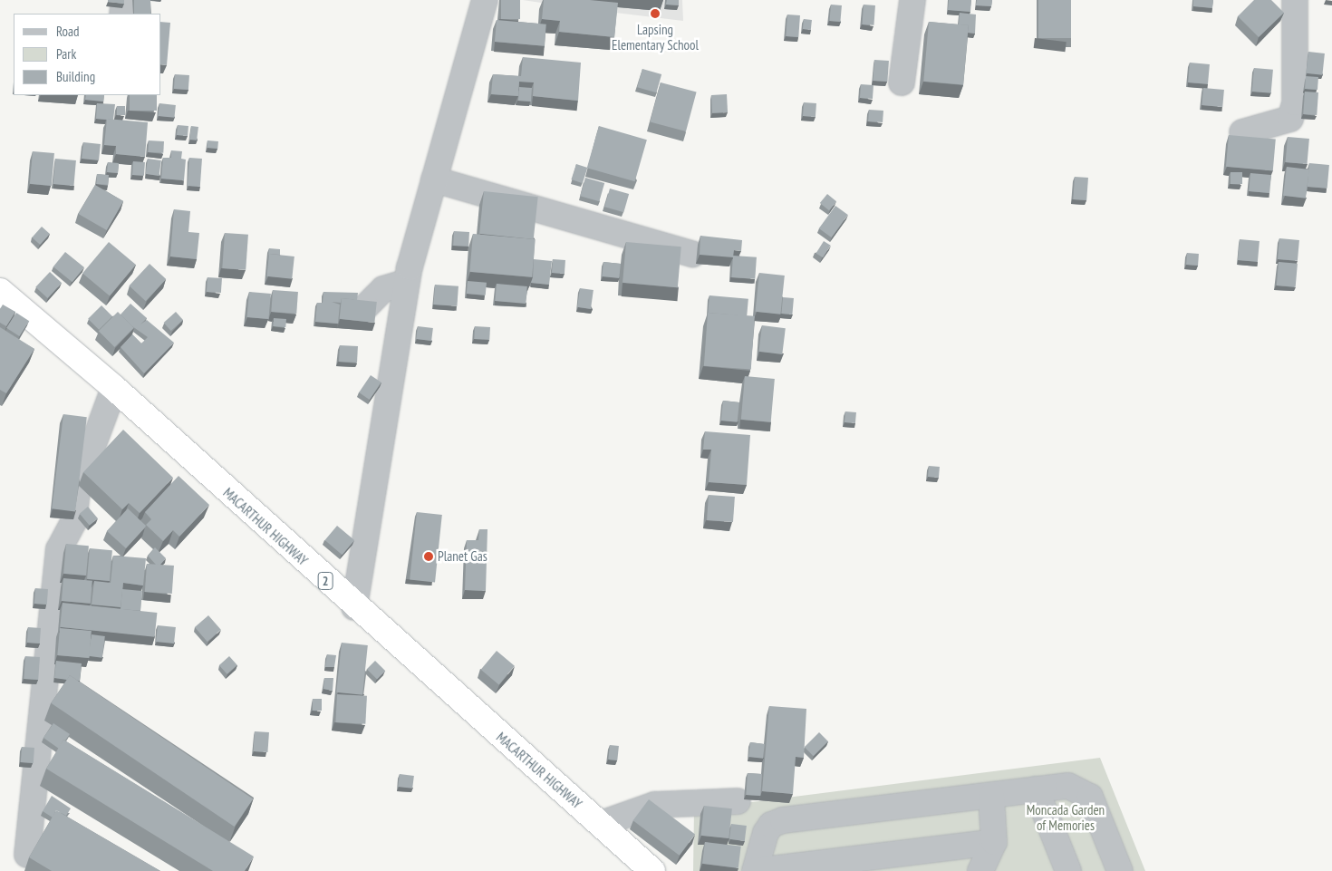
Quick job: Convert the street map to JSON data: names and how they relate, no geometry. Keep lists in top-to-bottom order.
{
  "streets": {
    "highway": ["MACARTHUR HIGHWAY", "2"]
  },
  "parks": ["Moncada Garden of Memories"],
  "places": ["Lapsing Elementary School", "Planet Gas"],
  "legend": ["Road", "Park", "Building"]
}
